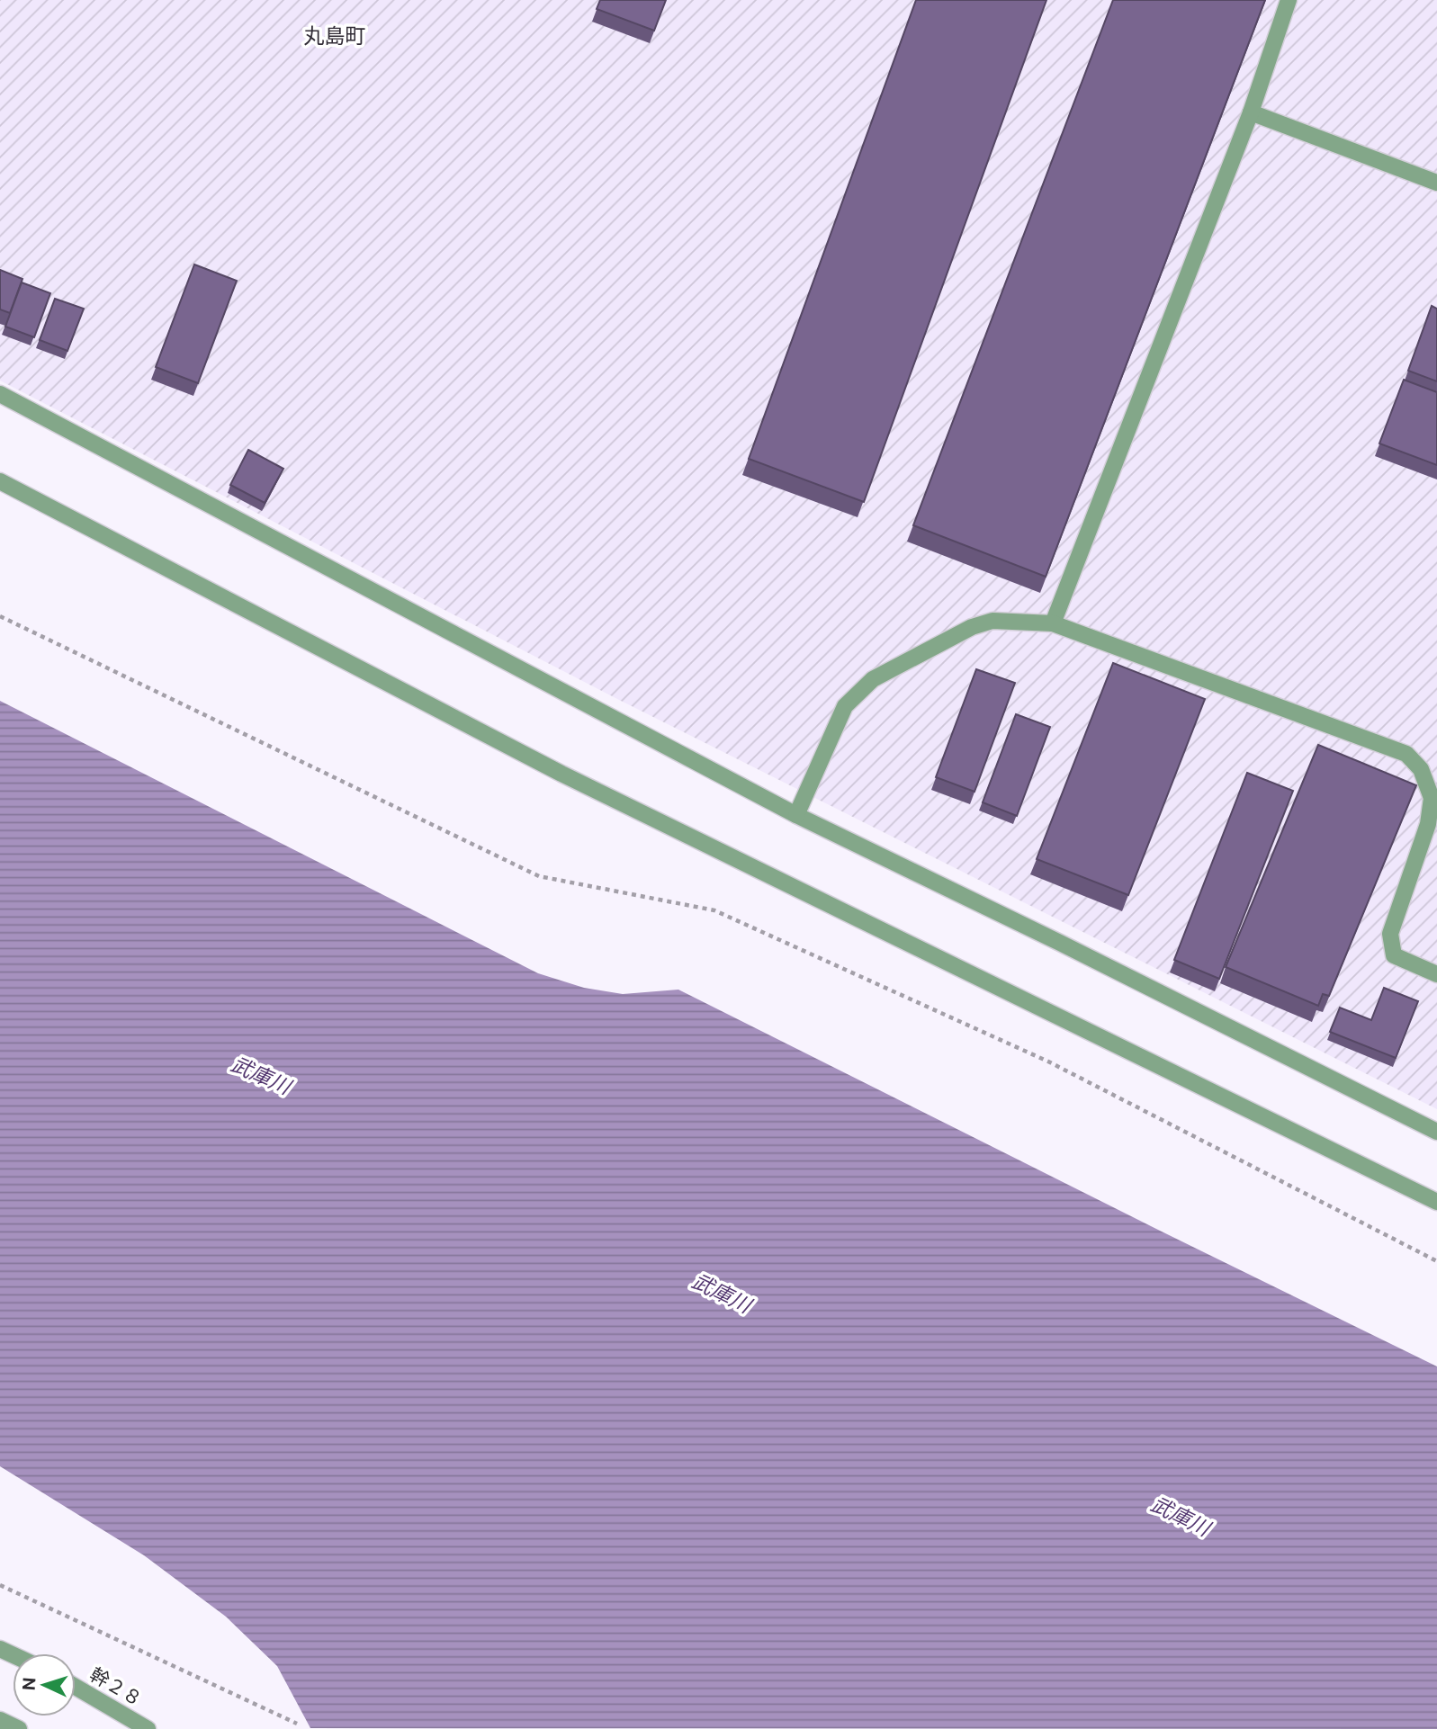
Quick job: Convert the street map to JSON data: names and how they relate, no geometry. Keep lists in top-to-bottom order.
{
  "streets": {
    "street": ["幹２８"]
  },
  "districts": ["丸島町"],
  "water": ["武庫川"],
  "north": "left"
}
